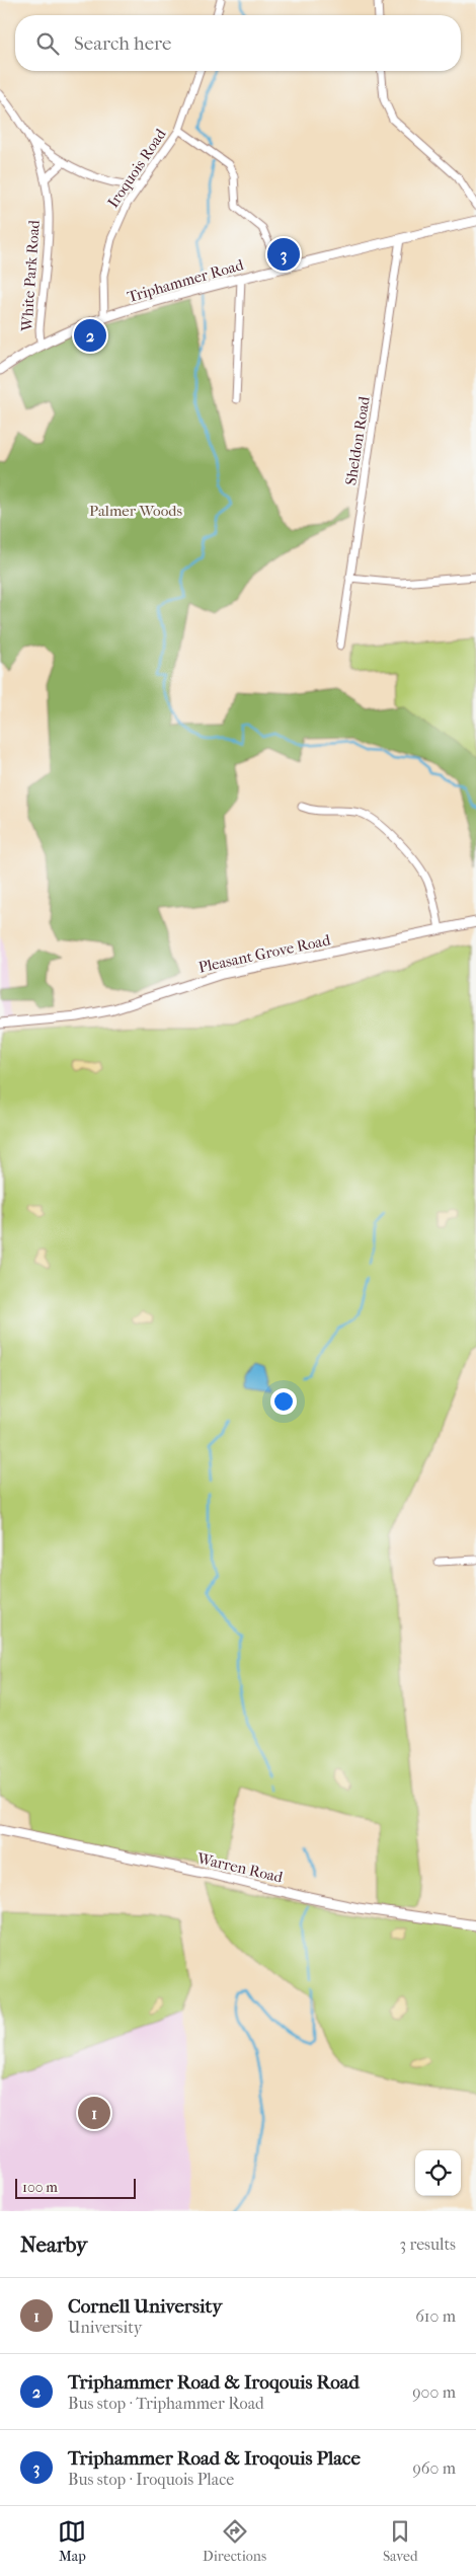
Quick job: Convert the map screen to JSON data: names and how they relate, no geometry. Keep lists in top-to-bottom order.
{
  "streets": {
    "street": [
      "Iroquois Road",
      "White Park Road",
      "Triphammer Road",
      "Sheldon Road",
      "Pleasant Grove Road",
      "Warren Road"
    ]
  },
  "crossings": [
    ["Iroquois Road", "Triphammer Road"],
    ["White Park Road", "Triphammer Road"],
    ["Triphammer Road", "Sheldon Road"]
  ],
  "parks": ["Palmer Woods"],
  "scale_bar": "100 m",
  "page": {
    "search": "Search here",
    "pins": ["3", "2", "1"],
    "scale": "100 m",
    "heading": ["Nearby", "3 results"],
    "list": [
      {
        "mark": "1",
        "name": "Cornell University",
        "note": "University",
        "value": "610 m"
      },
      {
        "mark": "2",
        "name": "Triphammer Road & Iroqouis Road",
        "note": "Bus stop · Triphammer Road",
        "value": "900 m"
      },
      {
        "mark": "3",
        "name": "Triphammer Road & Iroqouis Place",
        "note": "Bus stop · Iroquois Place",
        "value": "960 m"
      }
    ],
    "nav": ["Map", "Directions", "Saved"]
  }
}
